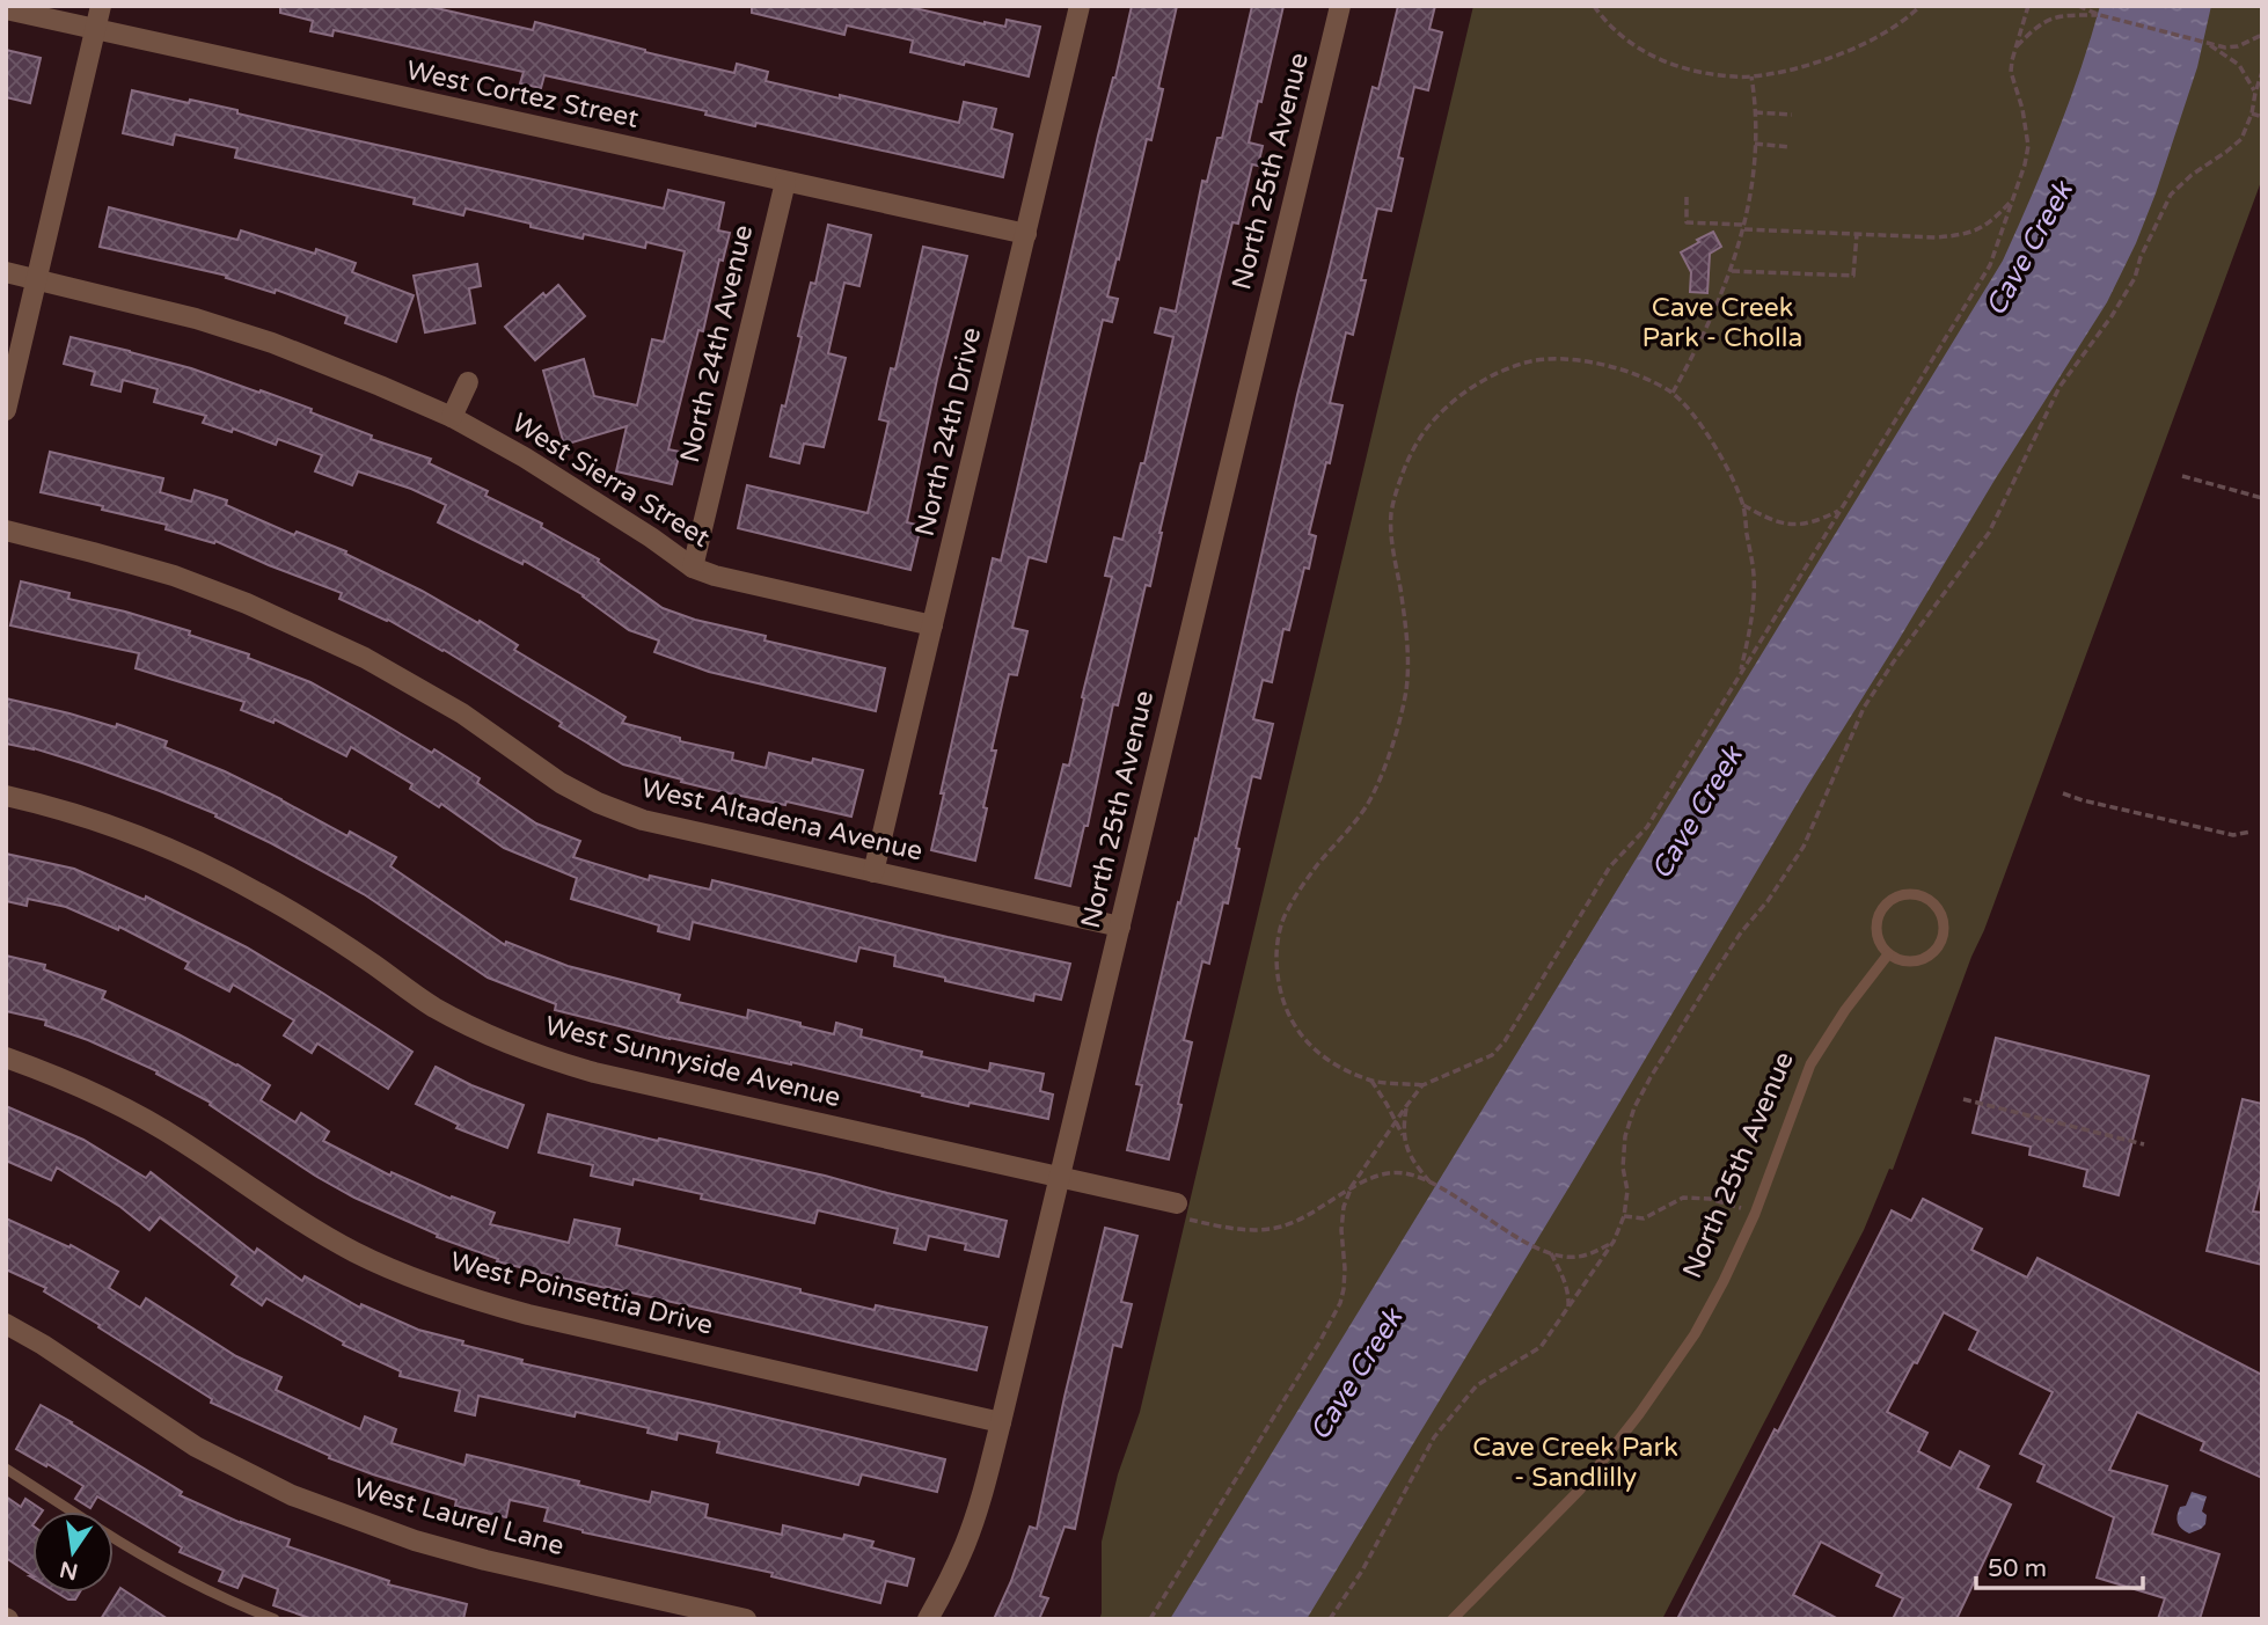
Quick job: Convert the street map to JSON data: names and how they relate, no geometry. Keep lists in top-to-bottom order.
{
  "streets": {
    "street": [
      "West Cortez Street",
      "North 25th Avenue",
      "North 24th Avenue",
      "North 24th Drive",
      "West Sierra Street",
      "West Altadena Avenue",
      "West Sunnyside Avenue",
      "West Poinsettia Drive",
      "West Laurel Lane"
    ]
  },
  "crossings": [
    ["West Cortez Street", "North 24th Avenue"],
    ["West Cortez Street", "North 24th Drive"],
    ["North 25th Avenue", "West Altadena Avenue"],
    ["North 25th Avenue", "West Sunnyside Avenue"],
    ["North 25th Avenue", "West Poinsettia Drive"],
    ["North 24th Avenue", "West Sierra Street"],
    ["North 24th Drive", "West Sierra Street"],
    ["North 24th Drive", "West Altadena Avenue"]
  ],
  "water": ["Cave Creek"],
  "parks": ["Cave Creek Park - Cholla", "Cave Creek Park - Sandlilly"],
  "scale_bar": "50 m",
  "north": "bottom"
}
